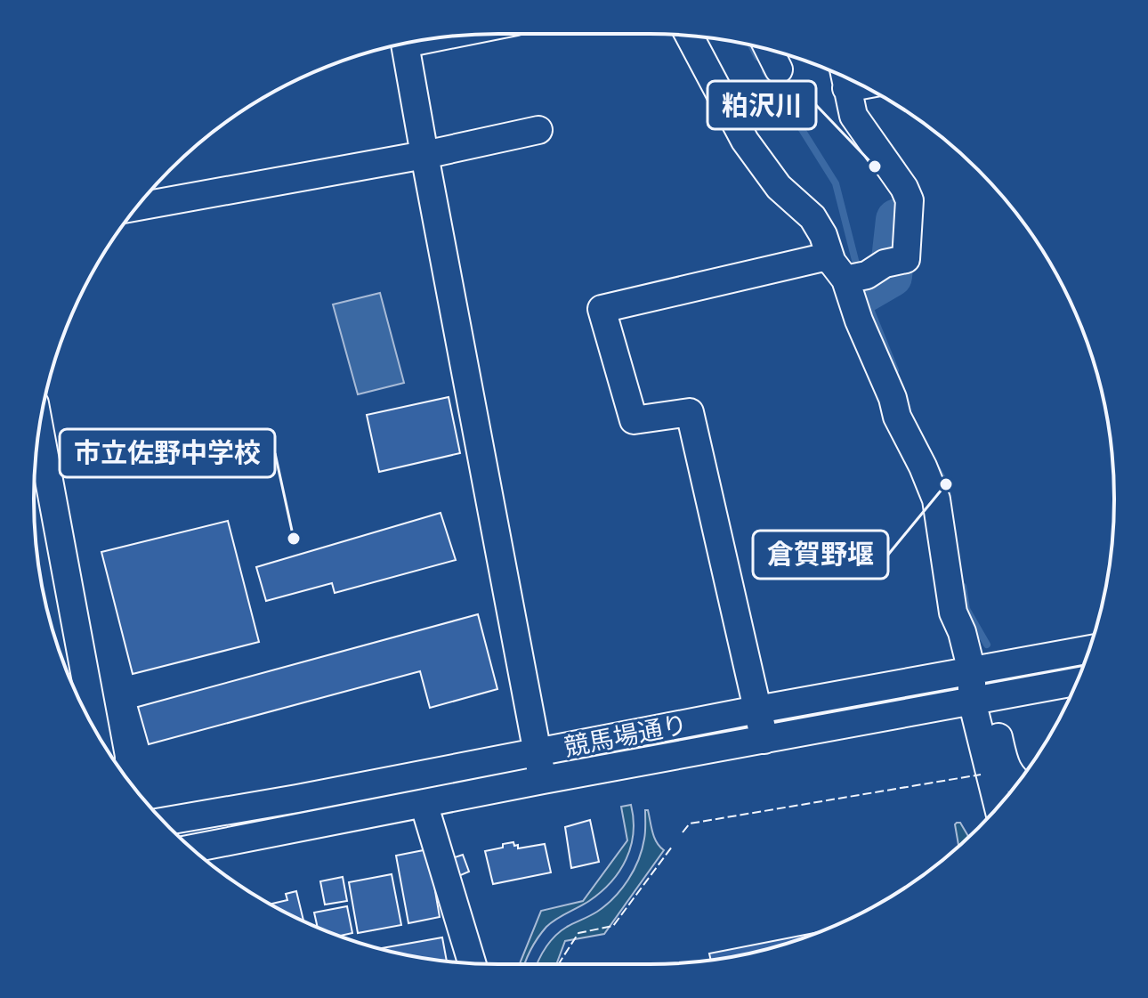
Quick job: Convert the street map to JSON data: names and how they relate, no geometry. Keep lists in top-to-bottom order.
{
  "streets": {
    "street": ["競馬場通り"]
  },
  "places": ["粕沢川", "倉賀野堰", "市立佐野中学校"]
}
